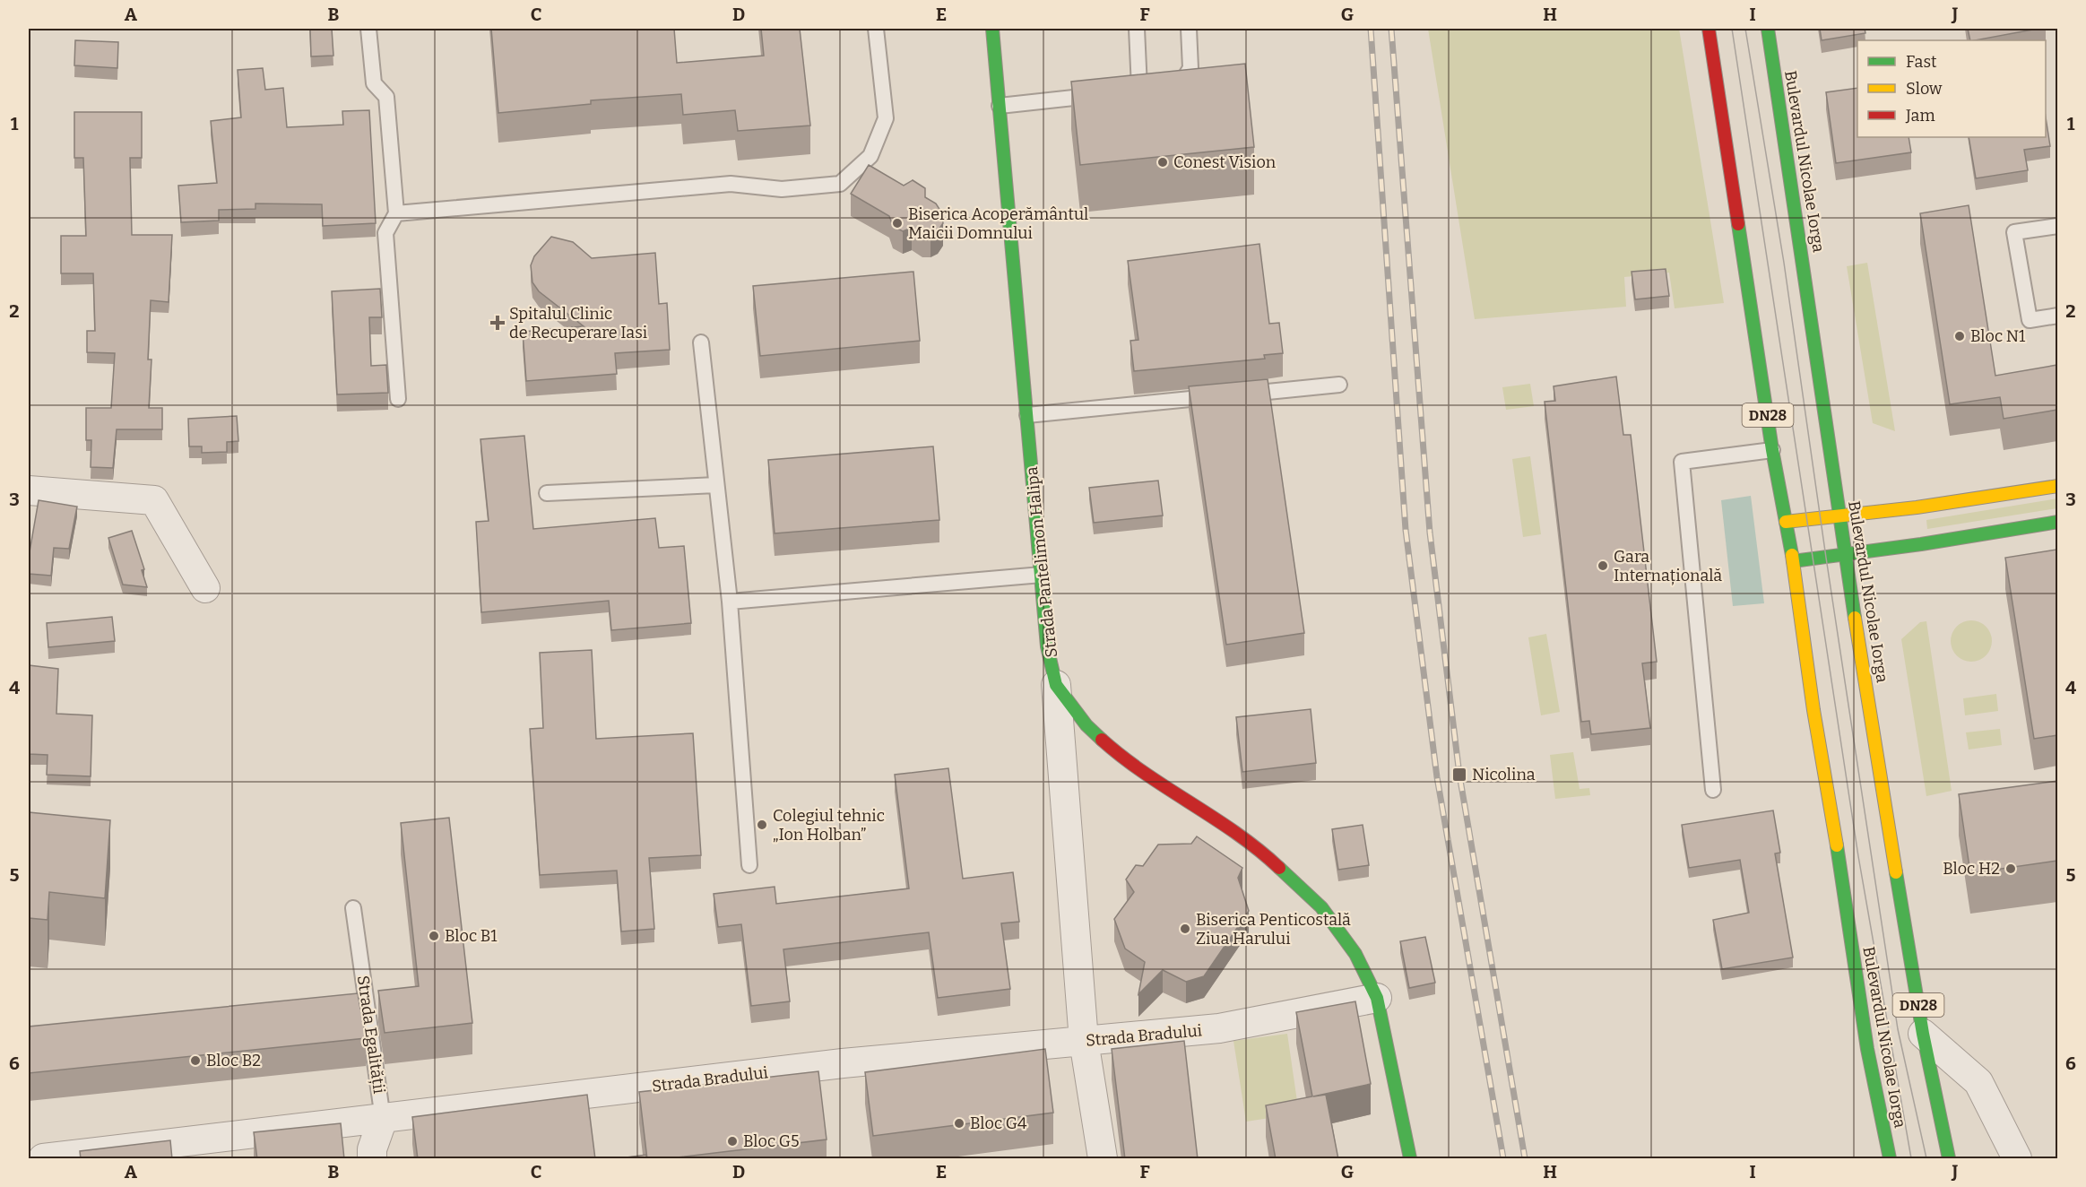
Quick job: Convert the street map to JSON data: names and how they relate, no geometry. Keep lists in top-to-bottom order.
{
  "streets": {
    "main road": ["Bulevardul Nicolae Iorga", "DN28", "Strada Pantelimon Halipa"],
    "street": ["Strada Egalității", "Strada Bradului"]
  },
  "crossings": [
    ["Strada Pantelimon Halipa", "Strada Bradului"],
    ["Strada Egalității", "Strada Bradului"]
  ],
  "places": {
    "other": [
      "Conest Vision",
      "Biserica Acoperământul Maicii Domnului",
      "Bloc N1",
      "Gara Internațională",
      "Colegiul tehnic „Ion Holban”",
      "Bloc H2",
      "Biserica Penticostală Ziua Harului",
      "Bloc B1",
      "Bloc B2",
      "Bloc G4",
      "Bloc G5"
    ],
    "health": ["Spitalul Clinic de Recuperare Iasi"],
    "transit": ["Nicolina"]
  },
  "legend": ["Fast", "Slow", "Jam"],
  "grid": {
    "columns": [
      "A",
      "B",
      "C",
      "D",
      "E",
      "F",
      "G",
      "H",
      "I",
      "J"
    ],
    "rows": [
      "1",
      "2",
      "3",
      "4",
      "5",
      "6"
    ]
  }
}
